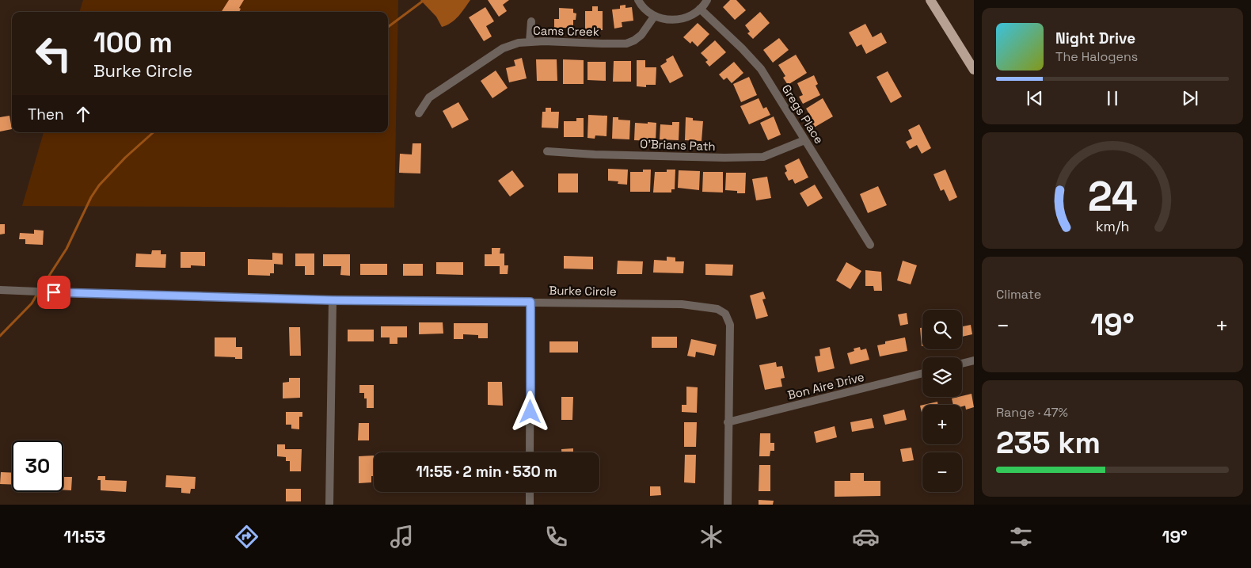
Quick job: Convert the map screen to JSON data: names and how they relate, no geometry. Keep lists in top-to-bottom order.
{
  "streets": {
    "street": [
      "Cams Creek",
      "Gregs Place",
      "O'Brians Path",
      "Burke Circle",
      "Bon Aire Drive"
    ]
  },
  "crossings": [
    ["Gregs Place", "O'Brians Path"],
    ["Burke Circle", "Bon Aire Drive"]
  ],
  "page": {
    "turn": ["100 m", "Burke Circle"],
    "song": ["Night Drive", "The Halogens"],
    "then": "Then",
    "tile": [
      "Climate",
      ["Range · 47%", "235 km"]
    ],
    "heat": ["−", "19°", "+"],
    "map_buttons": ["+", "−"],
    "limit": "30",
    "trip": "11:55 · 2 min · 530 m",
    "tabs": ["11:53", "19°"],
    "gauge": ["24", "km/h"]
  }
}
